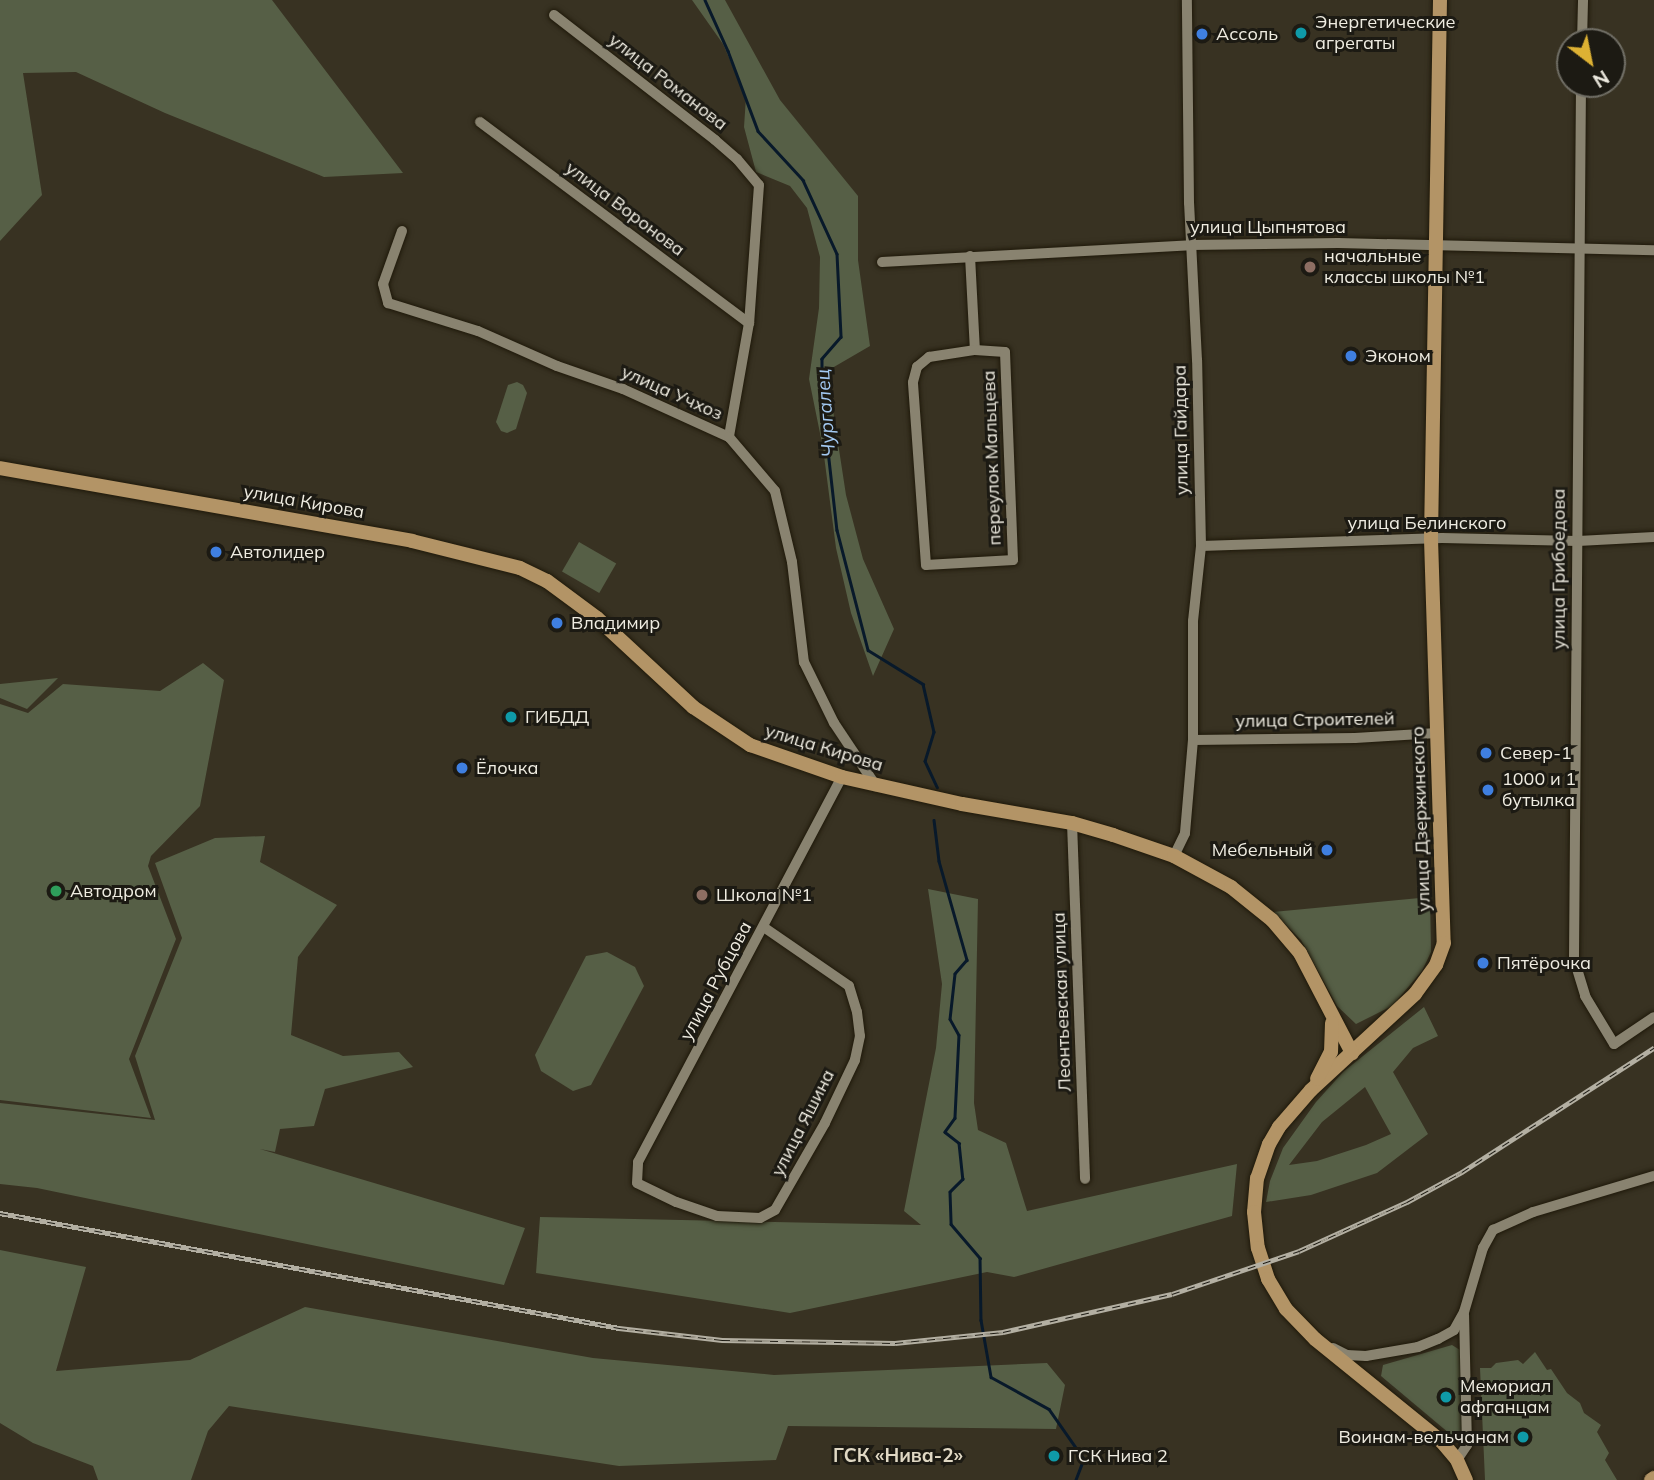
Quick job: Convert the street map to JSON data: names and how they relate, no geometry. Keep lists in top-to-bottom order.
{
  "streets": {
    "main road": ["улица Кирова", "улица Дзержинского"],
    "street": [
      "улица Романова",
      "улица Воронова",
      "улица Цыпнятова",
      "улица Учхоз",
      "улица Гайдара",
      "переулок Мальцева",
      "улица Белинского",
      "улица Грибоедова",
      "улица Строителей",
      "улица Рубцова",
      "Леонтьевская улица",
      "улица Яшина"
    ]
  },
  "crossings": [
    ["улица Романова", "улица Воронова"],
    ["улица Цыпнятова", "улица Гайдара"],
    ["улица Цыпнятова", "переулок Мальцева"],
    ["улица Цыпнятова", "улица Грибоедова"],
    ["улица Цыпнятова", "улица Дзержинского"],
    ["улица Учхоз", "улица Кирова"],
    ["улица Гайдара", "улица Кирова"],
    ["улица Гайдара", "улица Белинского"],
    ["улица Гайдара", "улица Строителей"],
    ["улица Кирова", "улица Дзержинского"],
    ["улица Кирова", "улица Рубцова"],
    ["улица Кирова", "Леонтьевская улица"],
    ["улица Белинского", "улица Грибоедова"],
    ["улица Белинского", "улица Дзержинского"],
    ["улица Строителей", "улица Дзержинского"],
    ["улица Рубцова", "улица Яшина"]
  ],
  "districts": ["ГСК «Нива-2»"],
  "water": ["Чургалец"],
  "places": [
    "Энергетические агрегаты",
    "Ассоль",
    "начальные классы школы №1",
    "Эконом",
    "Автолидер",
    "Владимир",
    "ГИБДД",
    "Север-1",
    "Ёлочка",
    "1000 и 1 бутылка",
    "Мебельный",
    "Автодром",
    "Школа №1",
    "Пятёрочка",
    "Мемориал афганцам",
    "Воинам-вельчанам",
    "ГСК Нива 2"
  ],
  "north": "bottom right"
}
